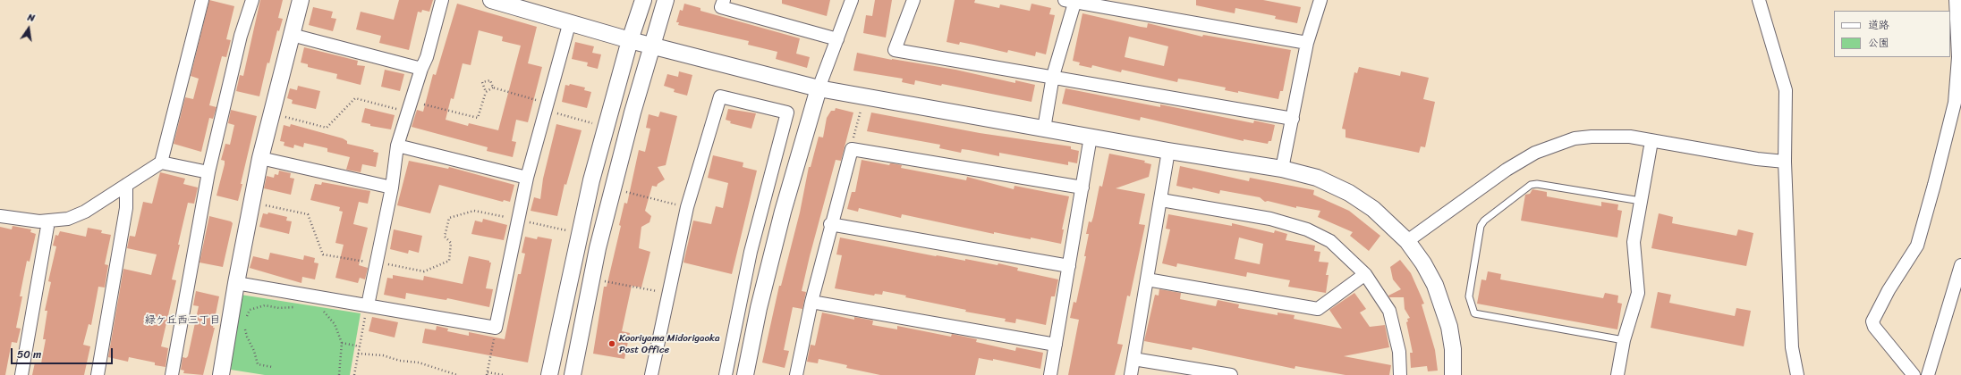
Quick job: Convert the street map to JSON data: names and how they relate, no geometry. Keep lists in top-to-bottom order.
{
  "districts": ["緑ケ丘西三丁目"],
  "places": ["Kooriyama Midorigaoka Post Office"],
  "legend": ["道路", "公園"],
  "scale_bar": "50 m",
  "north": "top"
}
